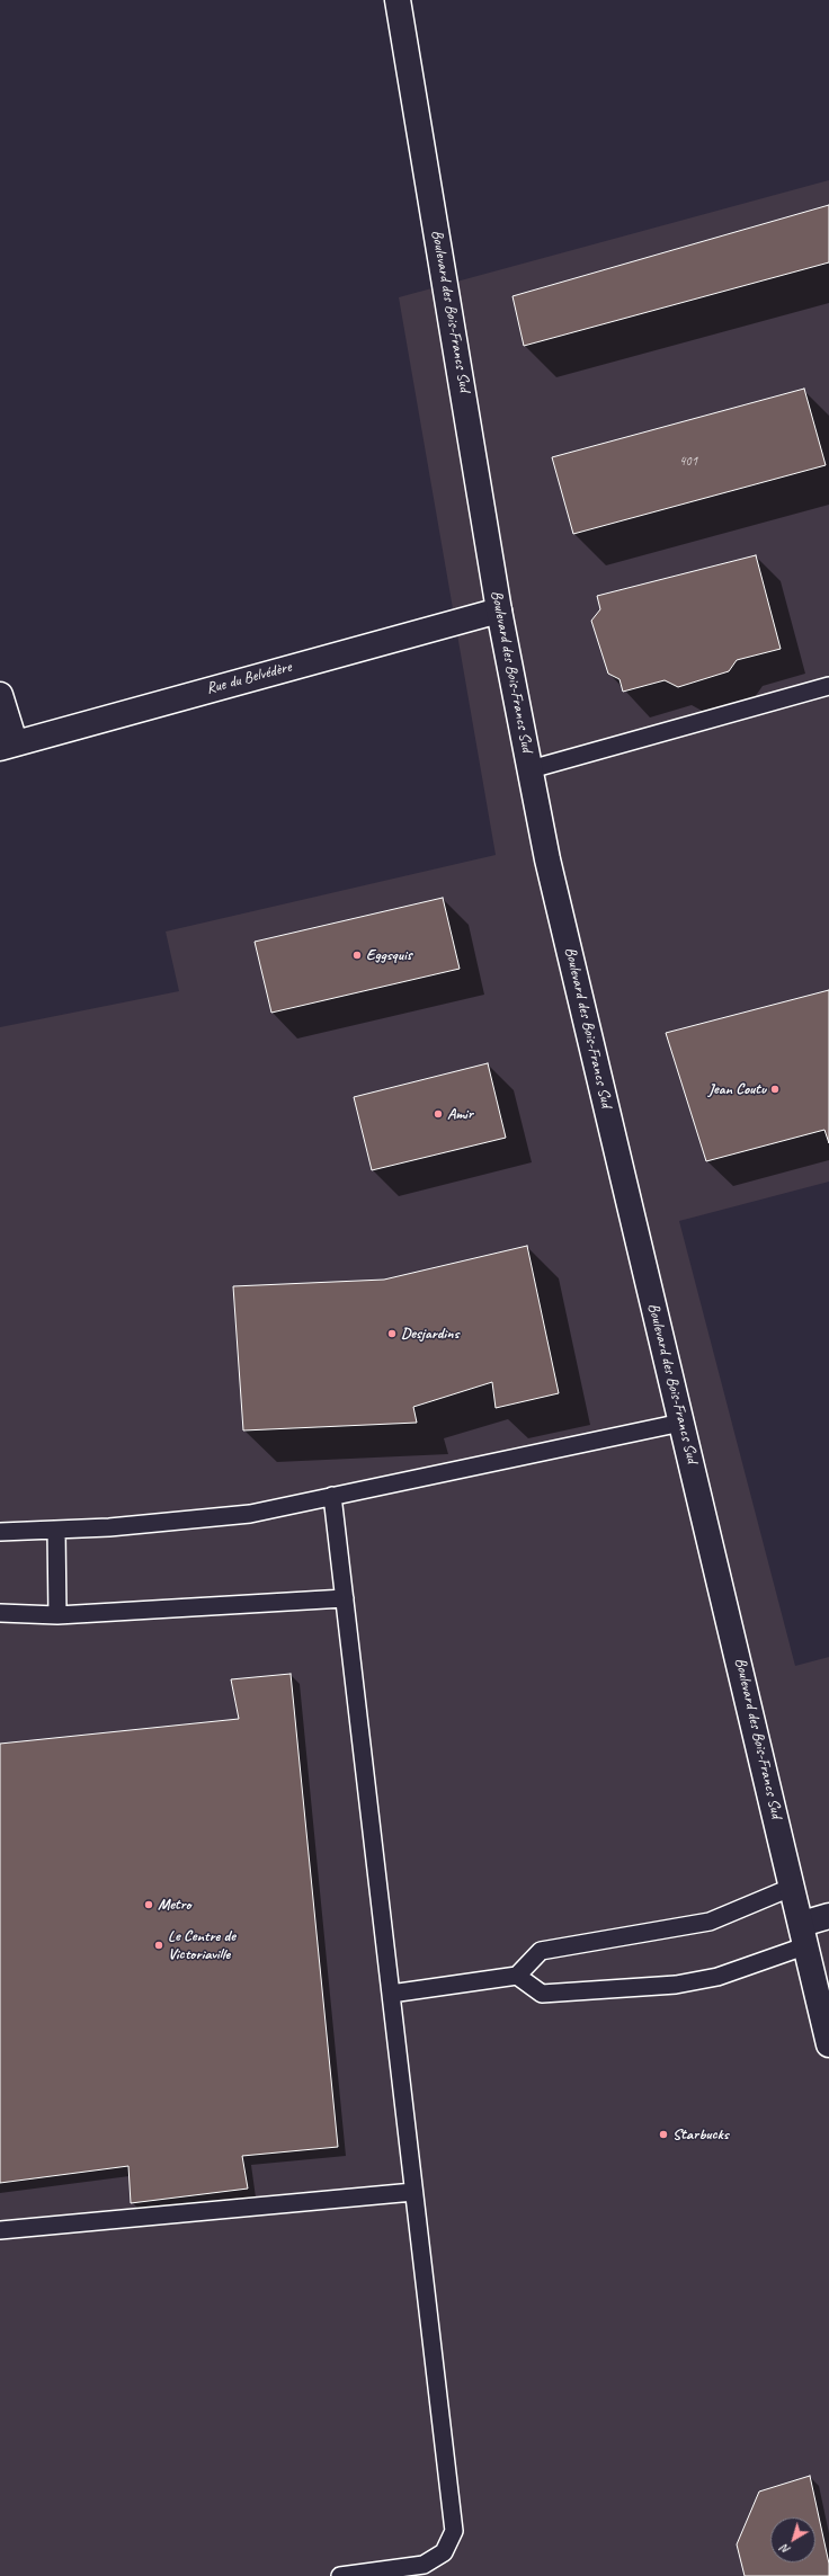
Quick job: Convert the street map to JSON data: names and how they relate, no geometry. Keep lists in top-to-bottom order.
{
  "streets": {
    "street": ["Boulevard des Bois-Francs Sud", "Rue du Belvédère"]
  },
  "crossings": [
    ["Boulevard des Bois-Francs Sud", "Rue du Belvédère"]
  ],
  "places": [
    "Eggsquis",
    "Jean Coutu",
    "Amir",
    "Desjardins",
    "Metro",
    "Le Centre de Victoriaville",
    "Starbucks"
  ],
  "house_numbers": ["401"],
  "north": "bottom left"
}
